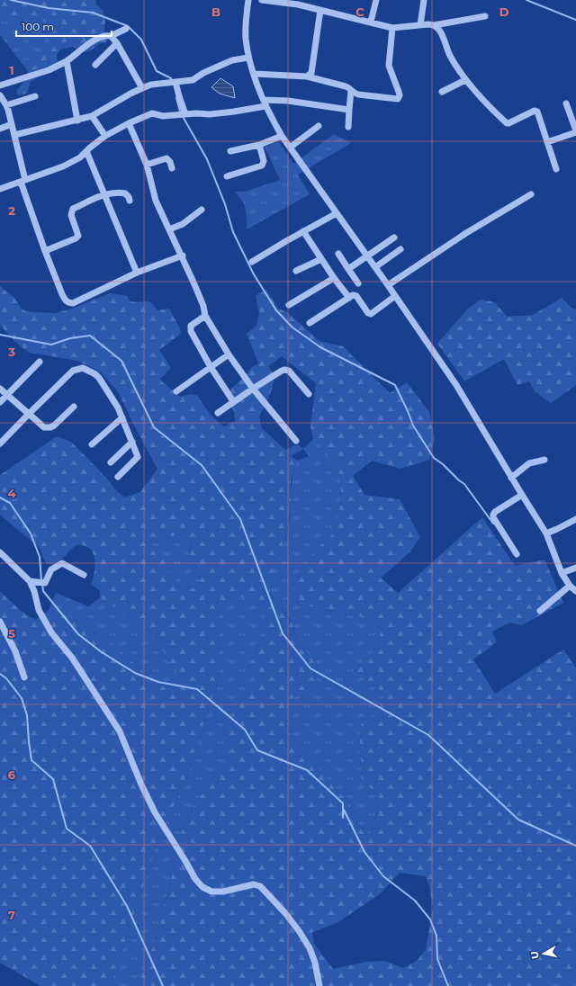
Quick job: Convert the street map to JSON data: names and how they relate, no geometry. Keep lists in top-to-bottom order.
{
  "scale_bar": "100 m",
  "north": "left",
  "grid": {
    "columns": ["B", "C", "D"],
    "rows": [
      "1",
      "2",
      "3",
      "4",
      "5",
      "6",
      "7"
    ]
  }
}
